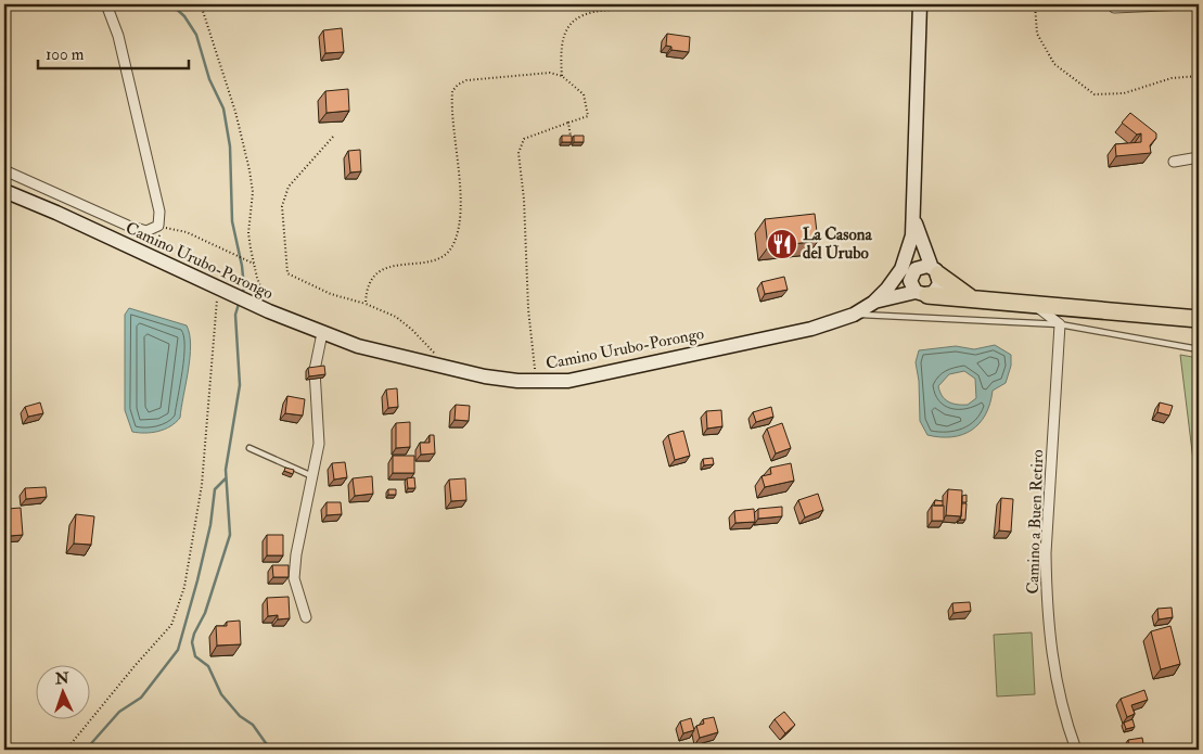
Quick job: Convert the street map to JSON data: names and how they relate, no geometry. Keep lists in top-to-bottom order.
{
  "streets": {
    "main road": ["Camino Urubo-Porongo"],
    "street": ["Camino a Buen Retiro"]
  },
  "places": {
    "restaurant": ["La Casona del Urubo"]
  },
  "scale_bar": "100 m",
  "north": "top"
}
